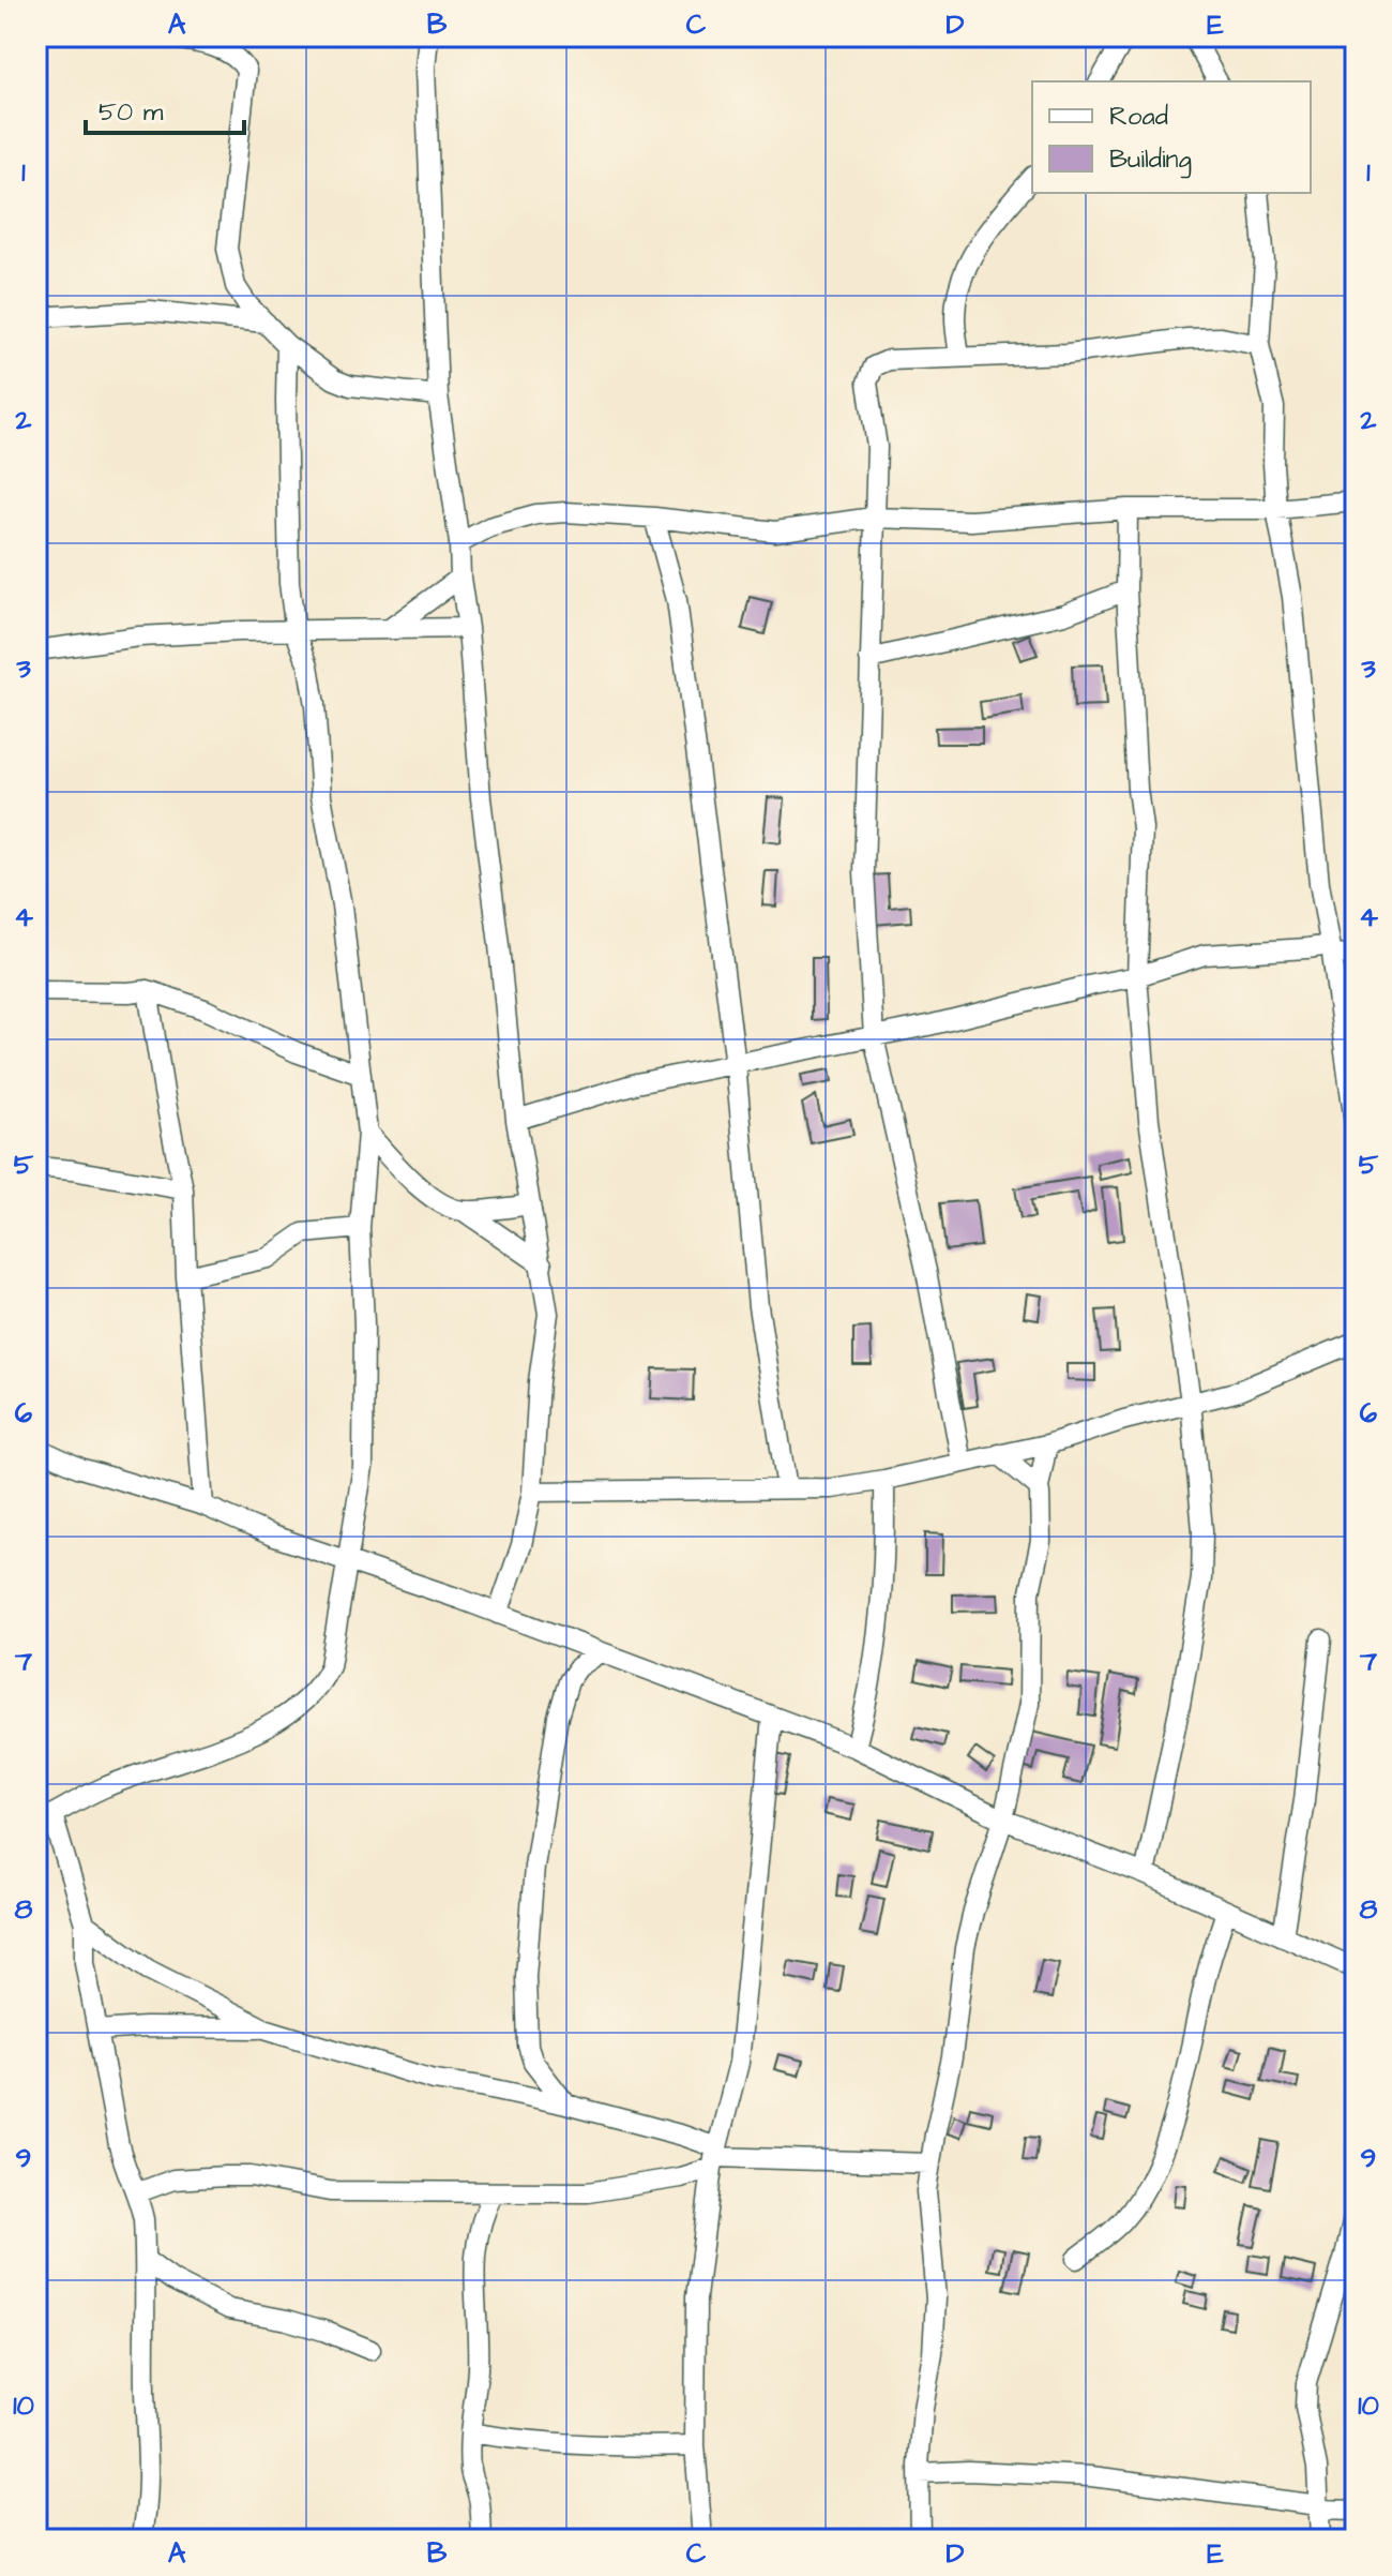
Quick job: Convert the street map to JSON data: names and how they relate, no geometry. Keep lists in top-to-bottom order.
{
  "legend": ["Road", "Building"],
  "scale_bar": "50 m",
  "grid": {
    "columns": [
      "A",
      "B",
      "C",
      "D",
      "E"
    ],
    "rows": [
      "1",
      "2",
      "3",
      "4",
      "5",
      "6",
      "7",
      "8",
      "9",
      "10"
    ]
  }
}
